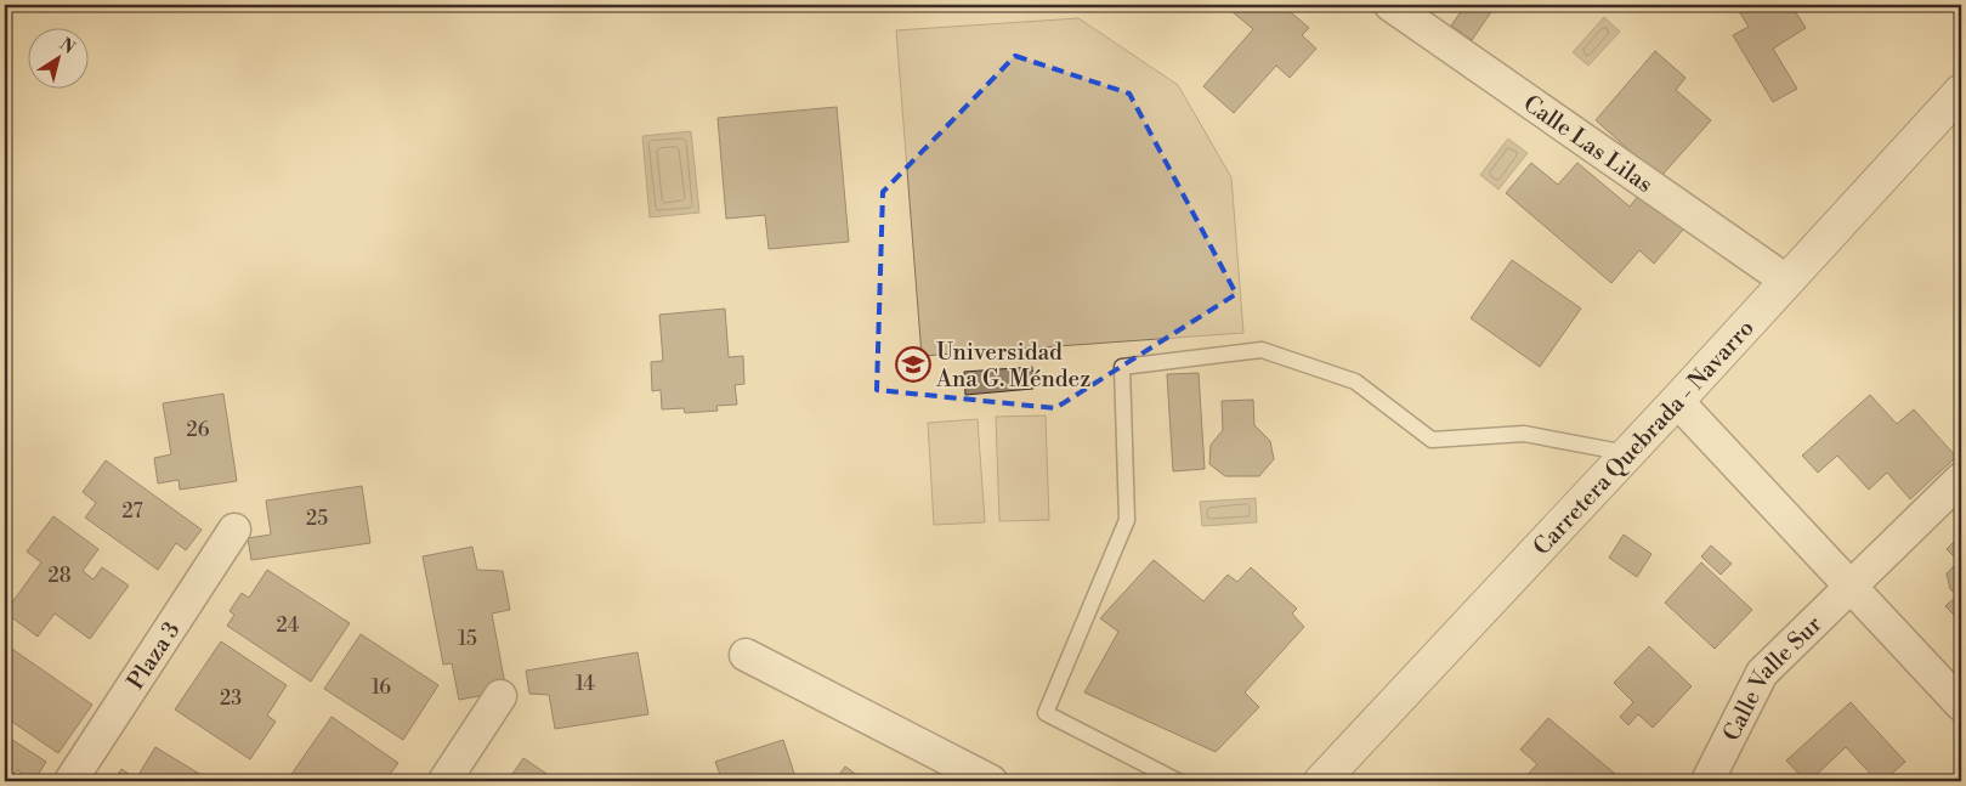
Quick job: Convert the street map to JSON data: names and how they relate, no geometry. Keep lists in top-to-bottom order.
{
  "streets": {
    "street": [
      "Calle Las Lilas",
      "Carretera Quebrada - Navarro",
      "Plaza 3",
      "Calle Valle Sur"
    ]
  },
  "crossings": [
    ["Calle Las Lilas", "Carretera Quebrada - Navarro"]
  ],
  "places": {
    "school or university": ["Universidad Ana G. Méndez"]
  },
  "house_numbers": [
    "26",
    "27",
    "25",
    "28",
    "24",
    "15",
    "14",
    "16",
    "23"
  ],
  "north": "top right"
}
